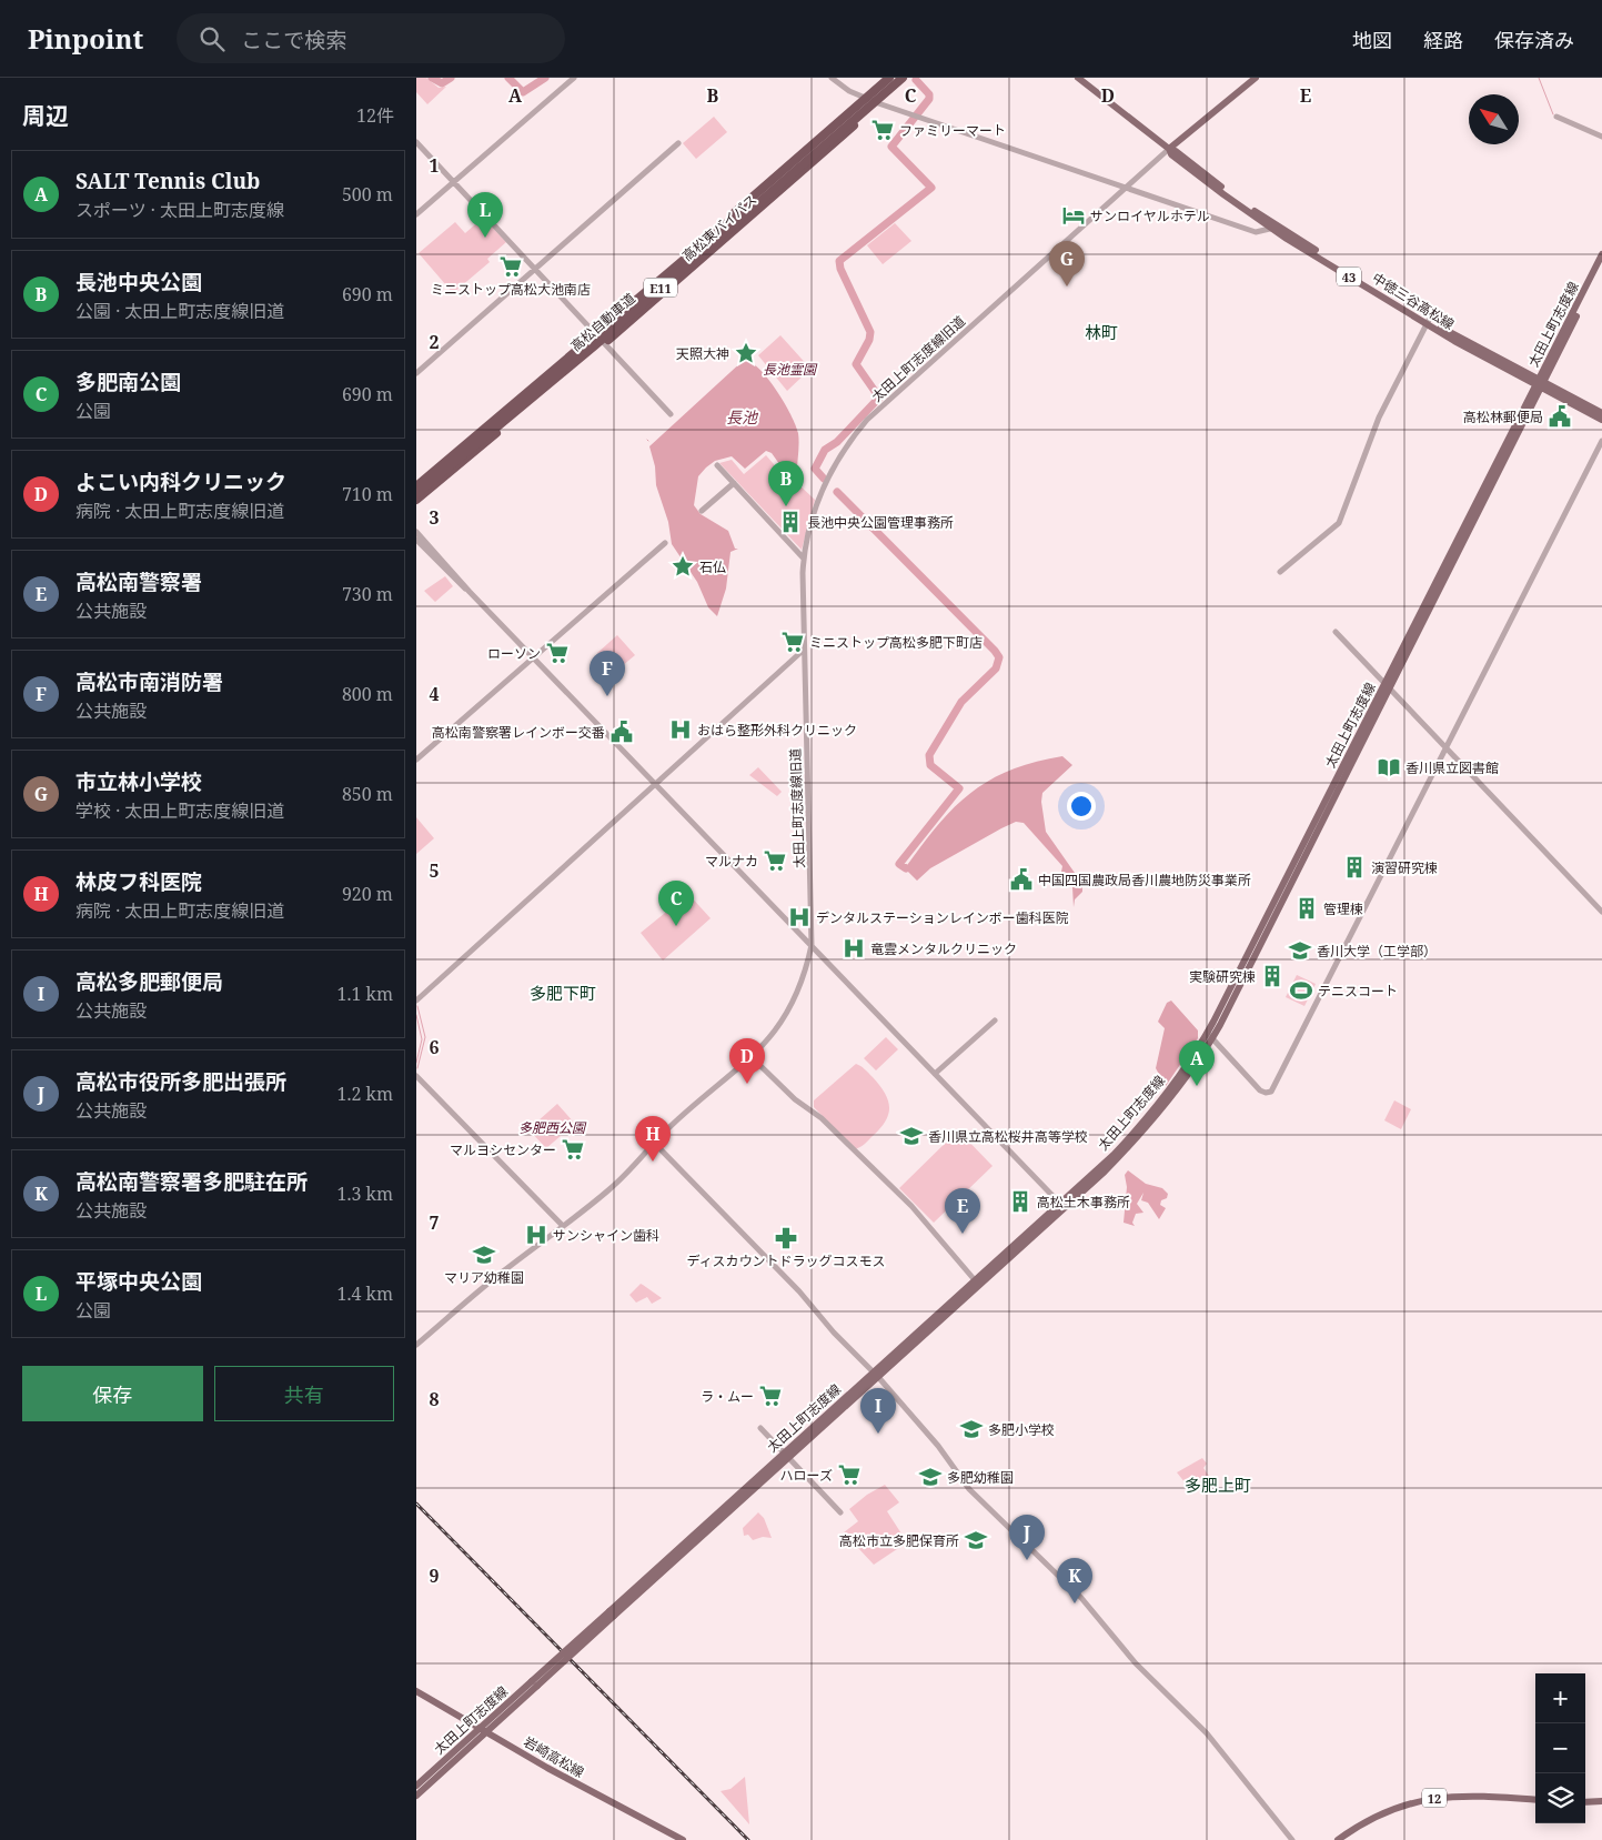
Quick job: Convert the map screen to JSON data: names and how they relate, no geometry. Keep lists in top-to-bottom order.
{
  "streets": {
    "highway": ["高松東バイパス", "E11", "高松自動車道"],
    "main road": [
      "43",
      "中徳三谷高松線",
      "太田上町志度線",
      "岩崎高松線",
      "12"
    ],
    "street": ["太田上町志度線旧道"]
  },
  "crossings": [
    ["高松東バイパス", "高松自動車道"],
    ["中徳三谷高松線", "太田上町志度線"],
    ["中徳三谷高松線", "太田上町志度線旧道"],
    ["太田上町志度線", "岩崎高松線"]
  ],
  "districts": ["林町", "多肥下町", "多肥上町"],
  "water": ["長池"],
  "parks": ["長池霊園", "多肥西公園"],
  "places": {
    "supermarket": [
      "ファミリーマート",
      "ミニストップ高松大池南店",
      "ミニストップ高松多肥下町店",
      "ローソン",
      "マルナカ",
      "マルヨシセンター",
      "ラ・ムー",
      "ハローズ"
    ],
    "hotel": ["サンロイヤルホテル"],
    "place": ["天照大神", "石仏"],
    "public building": ["高松林郵便局", "高松南警察署レインボー交番", "中国四国農政局香川農地防災事業所"],
    "building": [
      "長池中央公園管理事務所",
      "演習研究棟",
      "管理棟",
      "実験研究棟",
      "高松土木事務所"
    ],
    "hospital": [
      "おはら整形外科クリニック",
      "デンタルステーションレインボー歯科医院",
      "竜雲メンタルクリニック",
      "サンシャイン歯科"
    ],
    "library": ["香川県立図書館"],
    "school or university": [
      "香川大学（工学部）",
      "香川県立高松桜井高等学校",
      "マリア幼稚園",
      "多肥小学校",
      "多肥幼稚園",
      "高松市立多肥保育所"
    ],
    "sports": ["テニスコート"],
    "pharmacy": ["ディスカウントドラッグコスモス"]
  },
  "north": "top left",
  "page": {
    "header": "Pinpoint",
    "search": "ここで検索",
    "nav": ["地図", "経路", "保存済み"],
    "heading": ["周辺", "12件"],
    "list": [
      {
        "mark": "A",
        "name": "SALT Tennis Club",
        "note": "スポーツ · 太田上町志度線",
        "value": "500 m"
      },
      {
        "mark": "B",
        "name": "長池中央公園",
        "note": "公園 · 太田上町志度線旧道",
        "value": "690 m"
      },
      {
        "mark": "C",
        "name": "多肥南公園",
        "note": "公園",
        "value": "690 m"
      },
      {
        "mark": "D",
        "name": "よこい内科クリニック",
        "note": "病院 · 太田上町志度線旧道",
        "value": "710 m"
      },
      {
        "mark": "E",
        "name": "高松南警察署",
        "note": "公共施設",
        "value": "730 m"
      },
      {
        "mark": "F",
        "name": "高松市南消防署",
        "note": "公共施設",
        "value": "800 m"
      },
      {
        "mark": "G",
        "name": "市立林小学校",
        "note": "学校 · 太田上町志度線旧道",
        "value": "850 m"
      },
      {
        "mark": "H",
        "name": "林皮フ科医院",
        "note": "病院 · 太田上町志度線旧道",
        "value": "920 m"
      },
      {
        "mark": "I",
        "name": "高松多肥郵便局",
        "note": "公共施設",
        "value": "1.1 km"
      },
      {
        "mark": "J",
        "name": "高松市役所多肥出張所",
        "note": "公共施設",
        "value": "1.2 km"
      },
      {
        "mark": "K",
        "name": "高松南警察署多肥駐在所",
        "note": "公共施設",
        "value": "1.3 km"
      },
      {
        "mark": "L",
        "name": "平塚中央公園",
        "note": "公園",
        "value": "1.4 km"
      }
    ],
    "pins": [
      "L",
      "G",
      "B",
      "F",
      "C",
      "D",
      "A",
      "H",
      "E",
      "I",
      "J",
      "K"
    ],
    "buttons": ["保存", "共有"],
    "map_buttons": ["+", "−"]
  },
  "grid": {
    "columns": [
      "A",
      "B",
      "C",
      "D",
      "E"
    ],
    "rows": [
      "1",
      "2",
      "3",
      "4",
      "5",
      "6",
      "7",
      "8",
      "9"
    ]
  }
}
